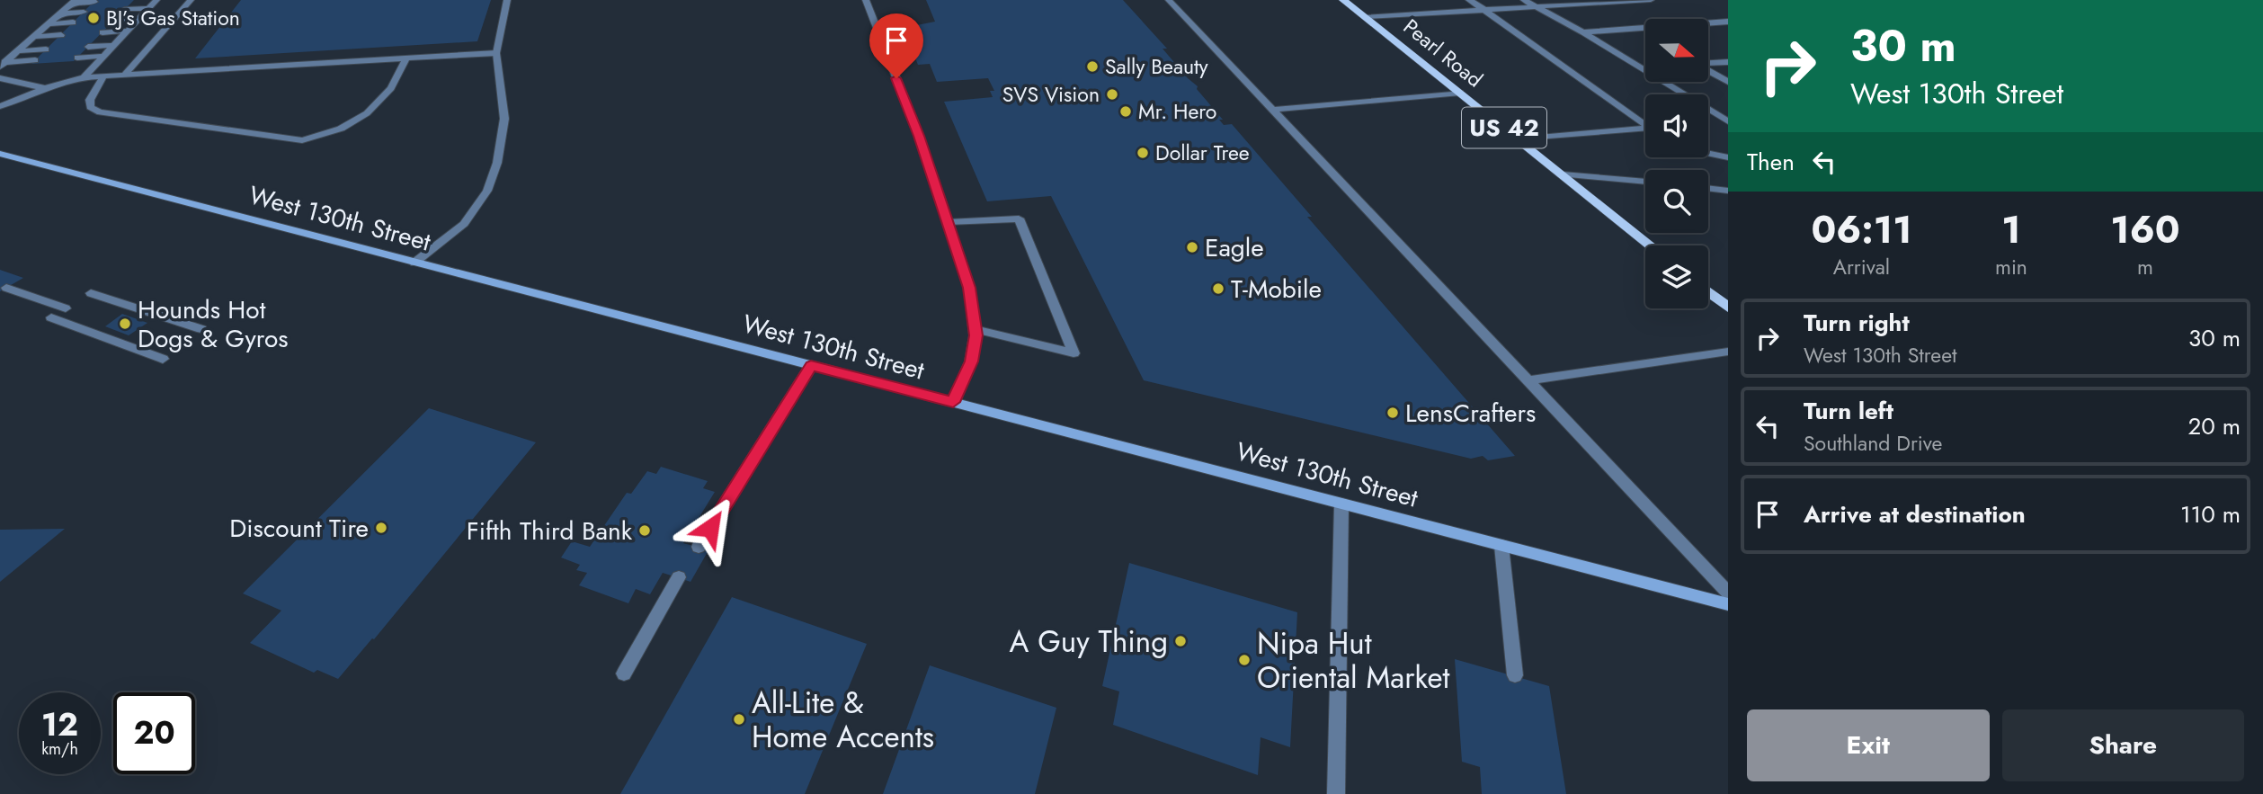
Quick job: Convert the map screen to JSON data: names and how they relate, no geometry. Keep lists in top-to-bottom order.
{
  "streets": {
    "main road": ["Pearl Road", "US 42", "West 130th Street"]
  },
  "places": [
    "BJ’s Gas Station",
    "Sally Beauty",
    "SVS Vision",
    "Mr. Hero",
    "Dollar Tree",
    "Eagle",
    "T-Mobile",
    "Hounds Hot Dogs & Gyros",
    "LensCrafters",
    "Discount Tire",
    "Fifth Third Bank",
    "A Guy Thing",
    "Nipa Hut Oriental Market",
    "All-Lite & Home Accents"
  ],
  "north": "right",
  "page": {
    "turn": ["30 m", "West 130th Street"],
    "then": "Then",
    "eta": [
      "06:11",
      "Arrival",
      "1",
      "min",
      "160",
      "m"
    ],
    "list": [
      {
        "name": "Turn right",
        "note": "West 130th Street",
        "value": "30 m"
      },
      {
        "name": "Turn left",
        "note": "Southland Drive",
        "value": "20 m"
      },
      {
        "name": "Arrive at destination",
        "value": "110 m"
      }
    ],
    "speed": "12 km/h",
    "limit": "20",
    "buttons": ["Exit", "Share"]
  }
}
